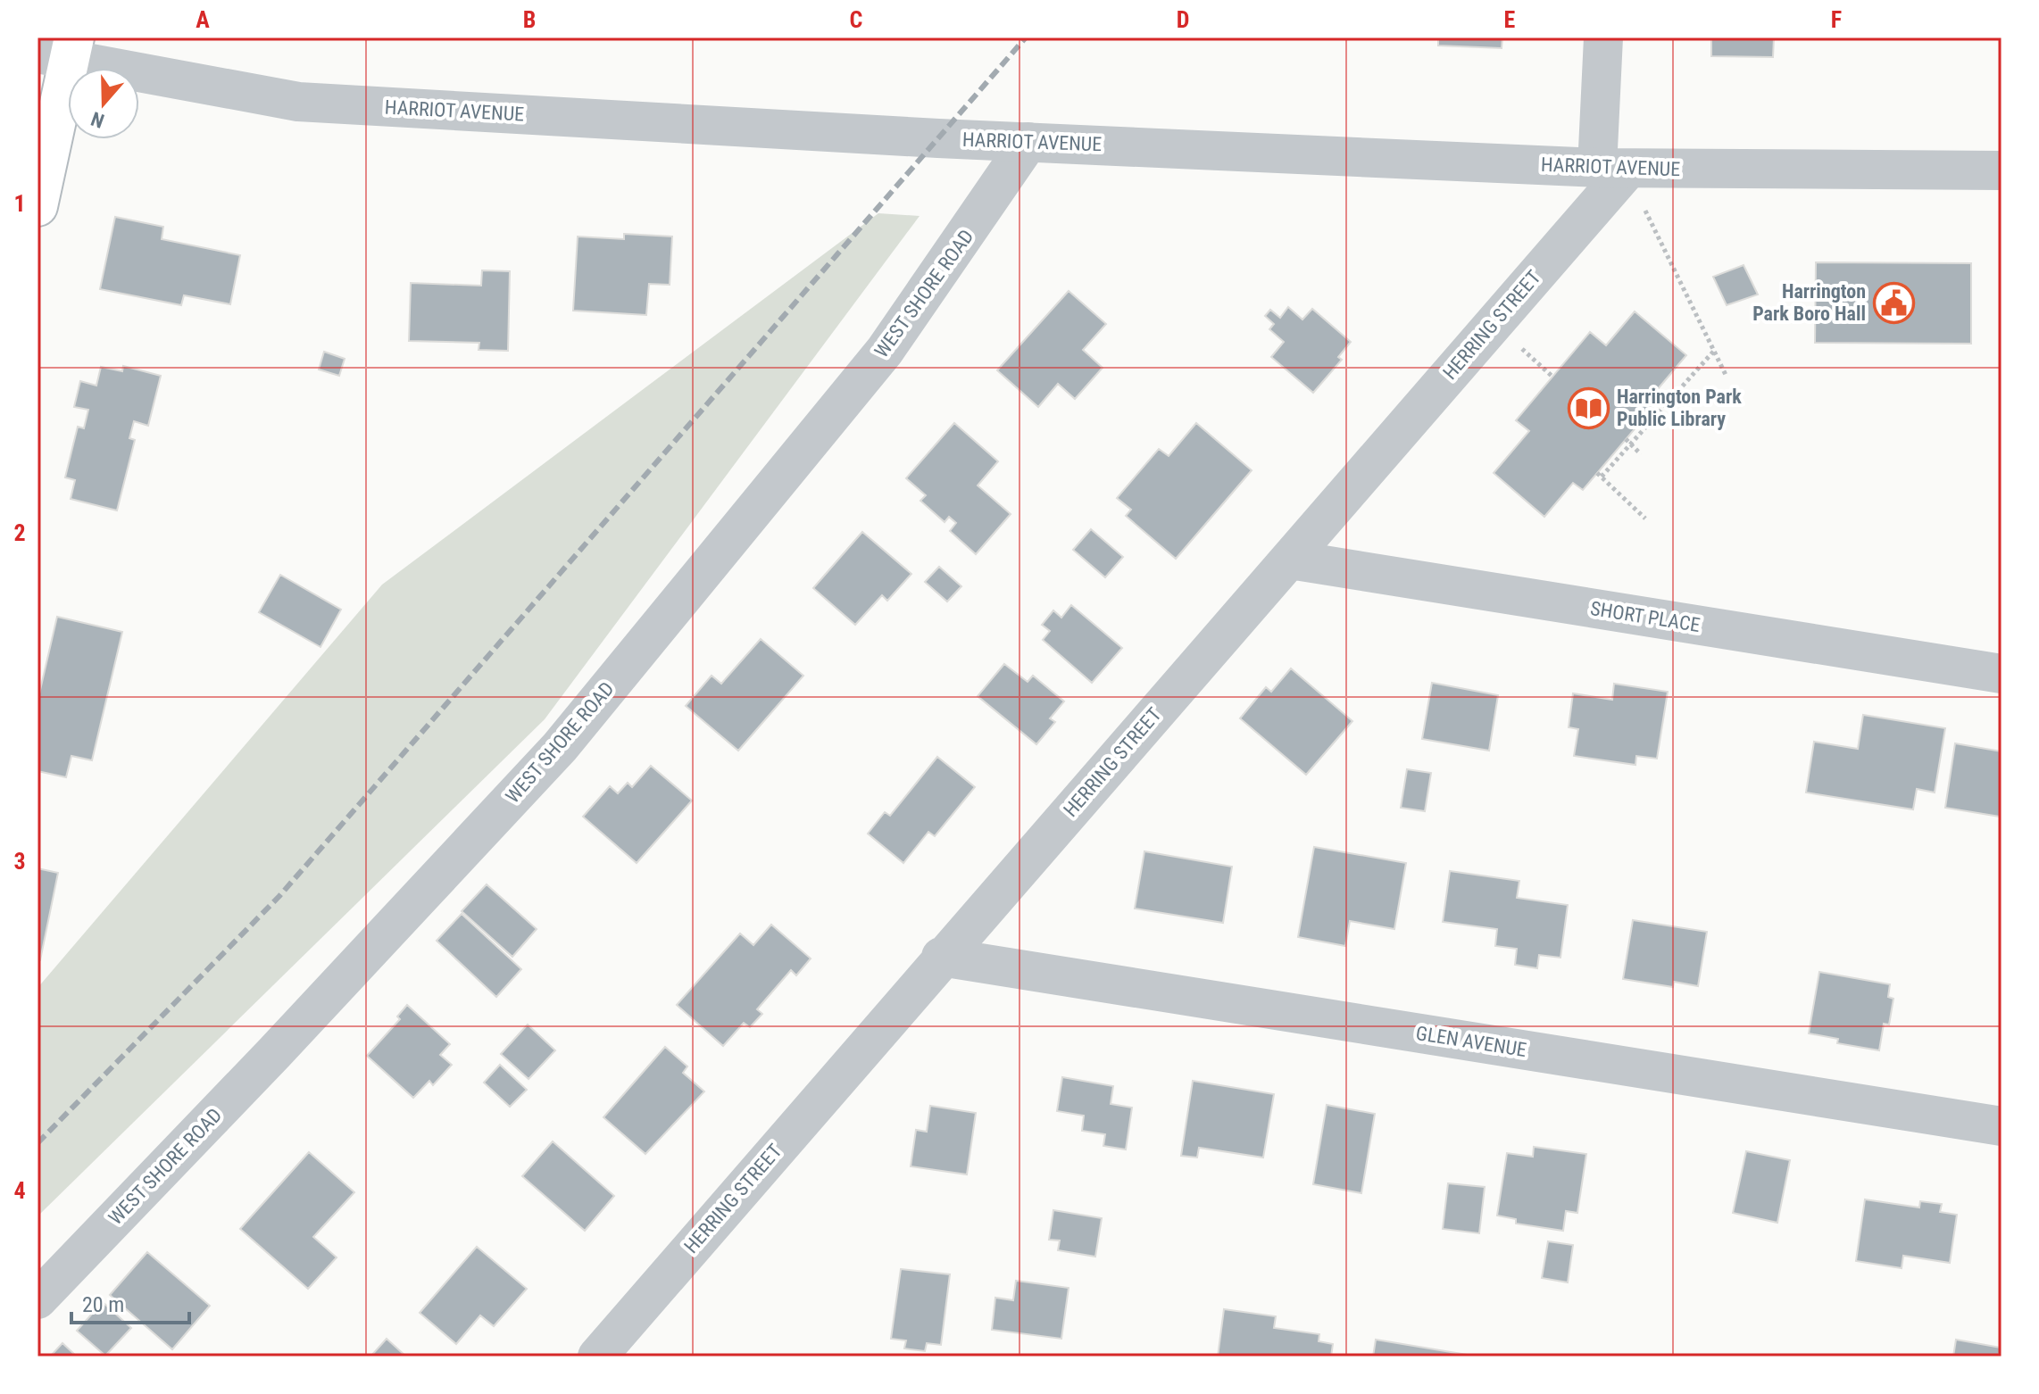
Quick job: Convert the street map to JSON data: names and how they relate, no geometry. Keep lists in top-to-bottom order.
{
  "streets": {
    "street": [
      "HARRIOT AVENUE",
      "WEST SHORE ROAD",
      "HERRING STREET",
      "SHORT PLACE",
      "GLEN AVENUE"
    ]
  },
  "crossings": [
    ["HARRIOT AVENUE", "WEST SHORE ROAD"],
    ["HARRIOT AVENUE", "HERRING STREET"],
    ["HERRING STREET", "SHORT PLACE"],
    ["HERRING STREET", "GLEN AVENUE"]
  ],
  "places": {
    "public building": ["Harrington Park Boro Hall"],
    "library": ["Harrington Park Public Library"]
  },
  "scale_bar": "20 m",
  "north": "bottom",
  "grid": {
    "columns": [
      "A",
      "B",
      "C",
      "D",
      "E",
      "F"
    ],
    "rows": [
      "1",
      "2",
      "3",
      "4"
    ]
  }
}
